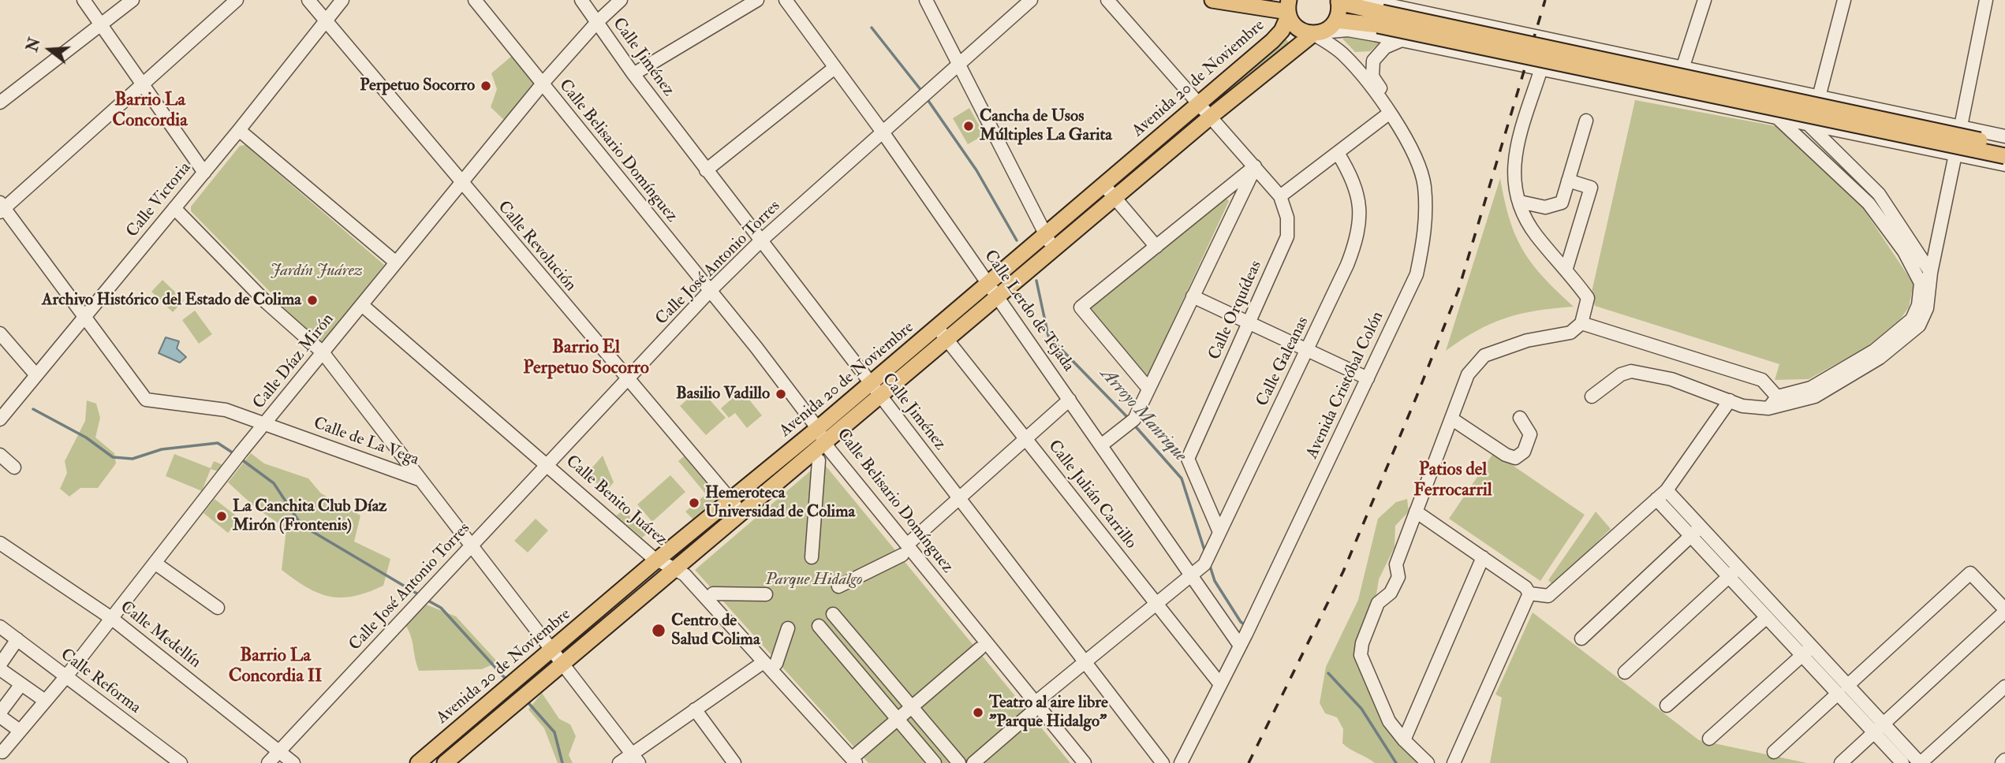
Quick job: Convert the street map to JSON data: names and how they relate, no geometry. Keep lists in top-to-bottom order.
{
  "streets": {
    "main road": ["Avenida 20 de Noviembre"],
    "street": [
      "Calle Jiménez",
      "Calle Belisario Domínguez",
      "Calle Victoria",
      "Calle Revolución",
      "Calle José Antonio Torres",
      "Calle Orquídeas",
      "Calle Lerdo de Tejada",
      "Calle Díaz Mirón",
      "Calle Galeanas",
      "Avenida Cristóbal Colón",
      "Calle de La Vega",
      "Calle Julián Carrillo",
      "Calle Benito Juárez",
      "Calle Medellín",
      "Calle Reforma"
    ]
  },
  "crossings": [
    ["Calle Jiménez", "Avenida 20 de Noviembre"],
    ["Calle Jiménez", "Calle José Antonio Torres"],
    ["Calle Jiménez", "Calle Díaz Mirón"],
    ["Calle Jiménez", "Calle Galeanas"],
    ["Avenida 20 de Noviembre", "Calle Belisario Domínguez"],
    ["Avenida 20 de Noviembre", "Calle Revolución"],
    ["Avenida 20 de Noviembre", "Calle Orquídeas"],
    ["Avenida 20 de Noviembre", "Calle Lerdo de Tejada"],
    ["Avenida 20 de Noviembre", "Avenida Cristóbal Colón"],
    ["Avenida 20 de Noviembre", "Calle de La Vega"],
    ["Avenida 20 de Noviembre", "Calle Julián Carrillo"],
    ["Avenida 20 de Noviembre", "Calle Benito Juárez"],
    ["Calle Belisario Domínguez", "Calle José Antonio Torres"],
    ["Calle Belisario Domínguez", "Calle Díaz Mirón"],
    ["Calle Belisario Domínguez", "Calle Galeanas"],
    ["Calle Victoria", "Calle Revolución"],
    ["Calle Victoria", "Calle de La Vega"],
    ["Calle Revolución", "Calle José Antonio Torres"],
    ["Calle Revolución", "Calle Díaz Mirón"],
    ["Calle José Antonio Torres", "Calle Lerdo de Tejada"],
    ["Calle José Antonio Torres", "Calle de La Vega"],
    ["Calle José Antonio Torres", "Calle Benito Juárez"],
    ["Calle José Antonio Torres", "Calle Medellín"],
    ["Calle Orquídeas", "Calle Galeanas"],
    ["Calle Lerdo de Tejada", "Calle Galeanas"],
    ["Calle Lerdo de Tejada", "Avenida Cristóbal Colón"],
    ["Calle Díaz Mirón", "Calle de La Vega"],
    ["Calle Díaz Mirón", "Calle Benito Juárez"],
    ["Calle Díaz Mirón", "Calle Medellín"],
    ["Calle Díaz Mirón", "Calle Reforma"],
    ["Calle Galeanas", "Calle Julián Carrillo"],
    ["Avenida Cristóbal Colón", "Calle Julián Carrillo"]
  ],
  "districts": [
    "Barrio La Concordia",
    "Barrio El Perpetuo Socorro",
    "Patios del Ferrocarril",
    "Barrio La Concordia II"
  ],
  "water": ["Arroyo Manrique"],
  "parks": ["Jardín Juárez", "Parque Hidalgo"],
  "places": [
    "Perpetuo Socorro",
    "Cancha de Usos Múltiples La Garita",
    "Archivo Histórico del Estado de Colima",
    "Basilio Vadillo",
    "Hemeroteca Universidad de Colima",
    "La Canchita Club Díaz Mirón (Frontenis)",
    "Centro de Salud Colima",
    "Teatro al aire libre \"Parque Hidalgo\""
  ],
  "north": "left"
}
